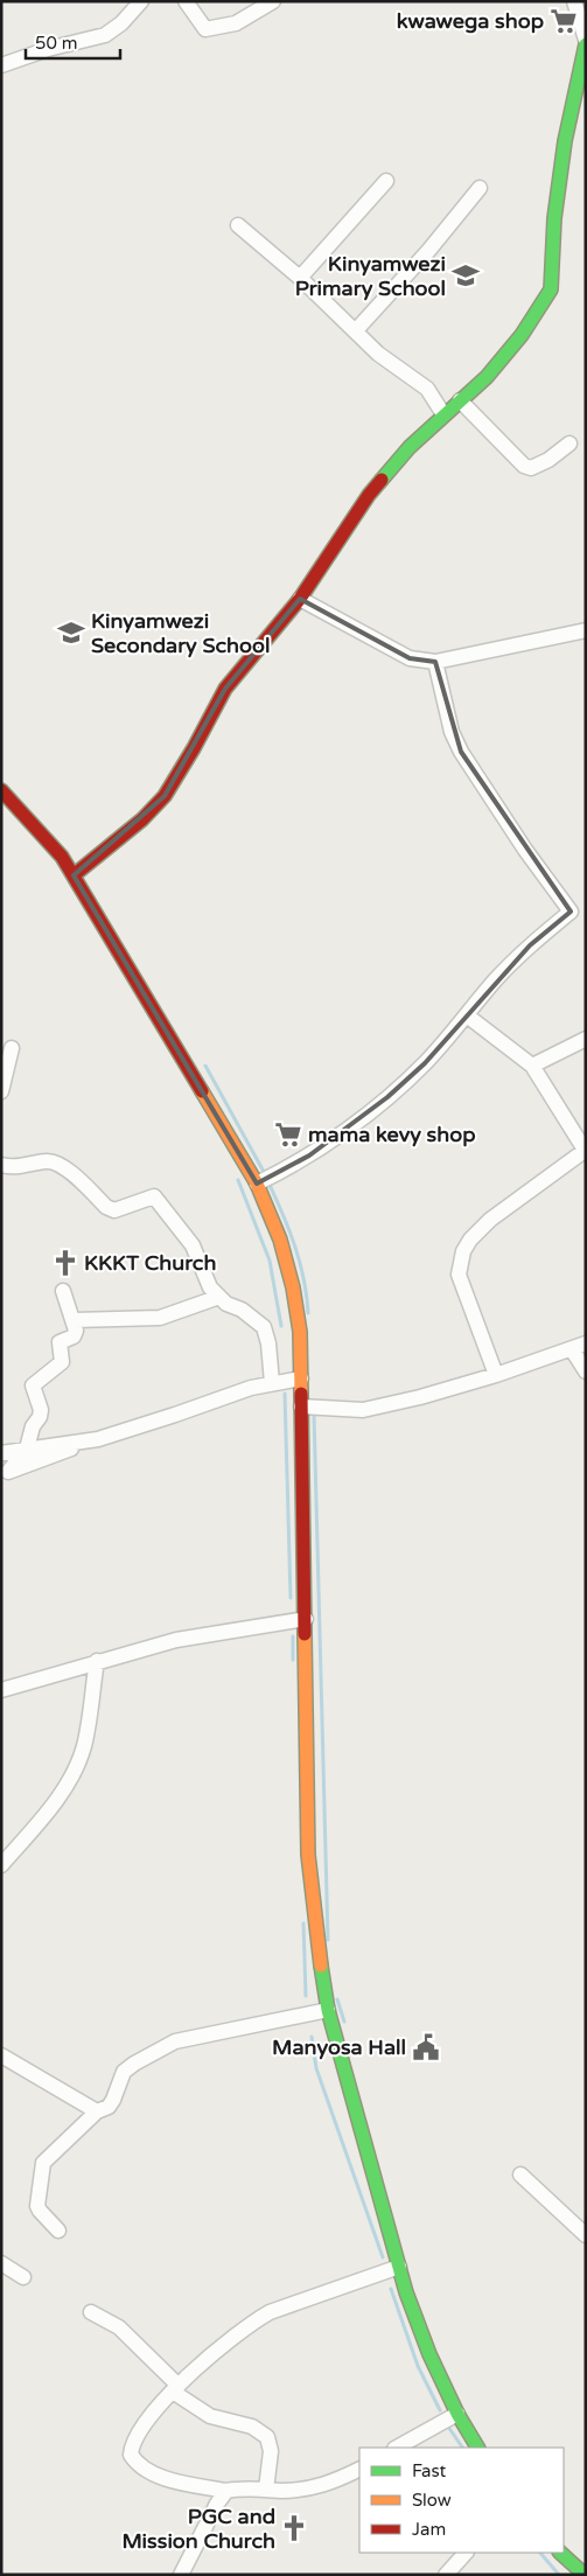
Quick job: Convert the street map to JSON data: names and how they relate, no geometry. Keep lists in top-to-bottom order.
{
  "places": {
    "supermarket": ["kwawega shop", "mama kevy shop"],
    "school or university": ["Kinyamwezi Primary School", "Kinyamwezi Secondary School"],
    "church": ["KKKT Church", "PGC and Mission Church"],
    "public building": ["Manyosa Hall"]
  },
  "legend": ["Fast", "Slow", "Jam"],
  "scale_bar": "50 m"
}
